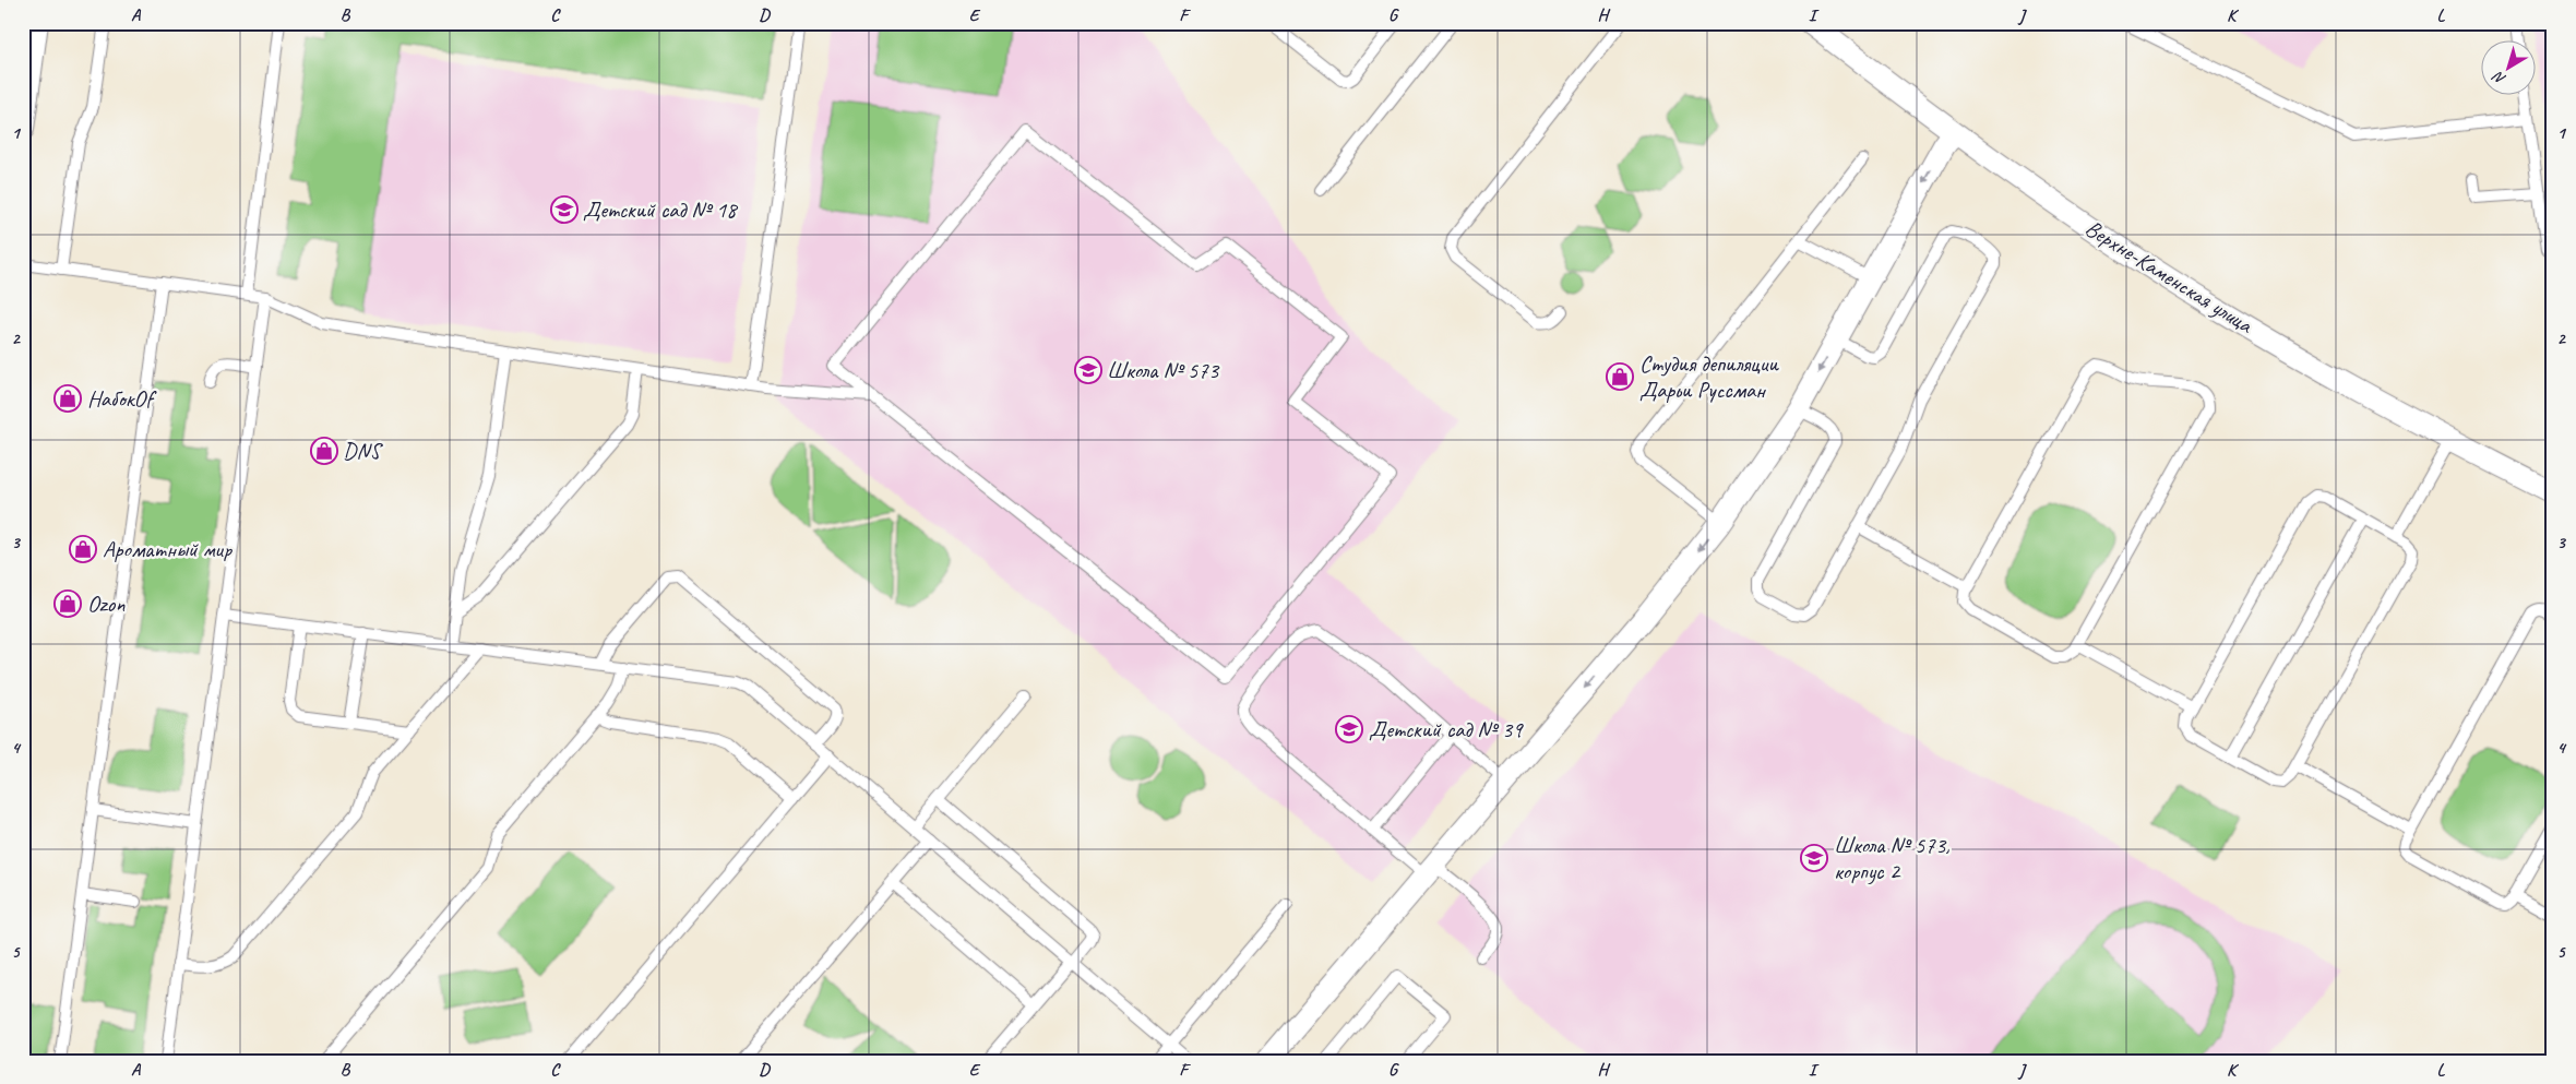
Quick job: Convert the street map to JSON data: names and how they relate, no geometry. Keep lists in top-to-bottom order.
{
  "streets": {
    "street": ["Верхне-Каменская улица"]
  },
  "places": {
    "school or university": [
      "Детский сад № 18",
      "Школа № 573",
      "Детский сад № 39",
      "Школа № 573, корпус 2"
    ],
    "shop": [
      "Студия депиляции Дарьи Руссман",
      "НабокOf",
      "DNS",
      "Ароматный мир",
      "Ozon"
    ]
  },
  "north": "bottom left",
  "grid": {
    "columns": [
      "A",
      "B",
      "C",
      "D",
      "E",
      "F",
      "G",
      "H",
      "I",
      "J",
      "K",
      "L"
    ],
    "rows": [
      "1",
      "2",
      "3",
      "4",
      "5"
    ]
  }
}
